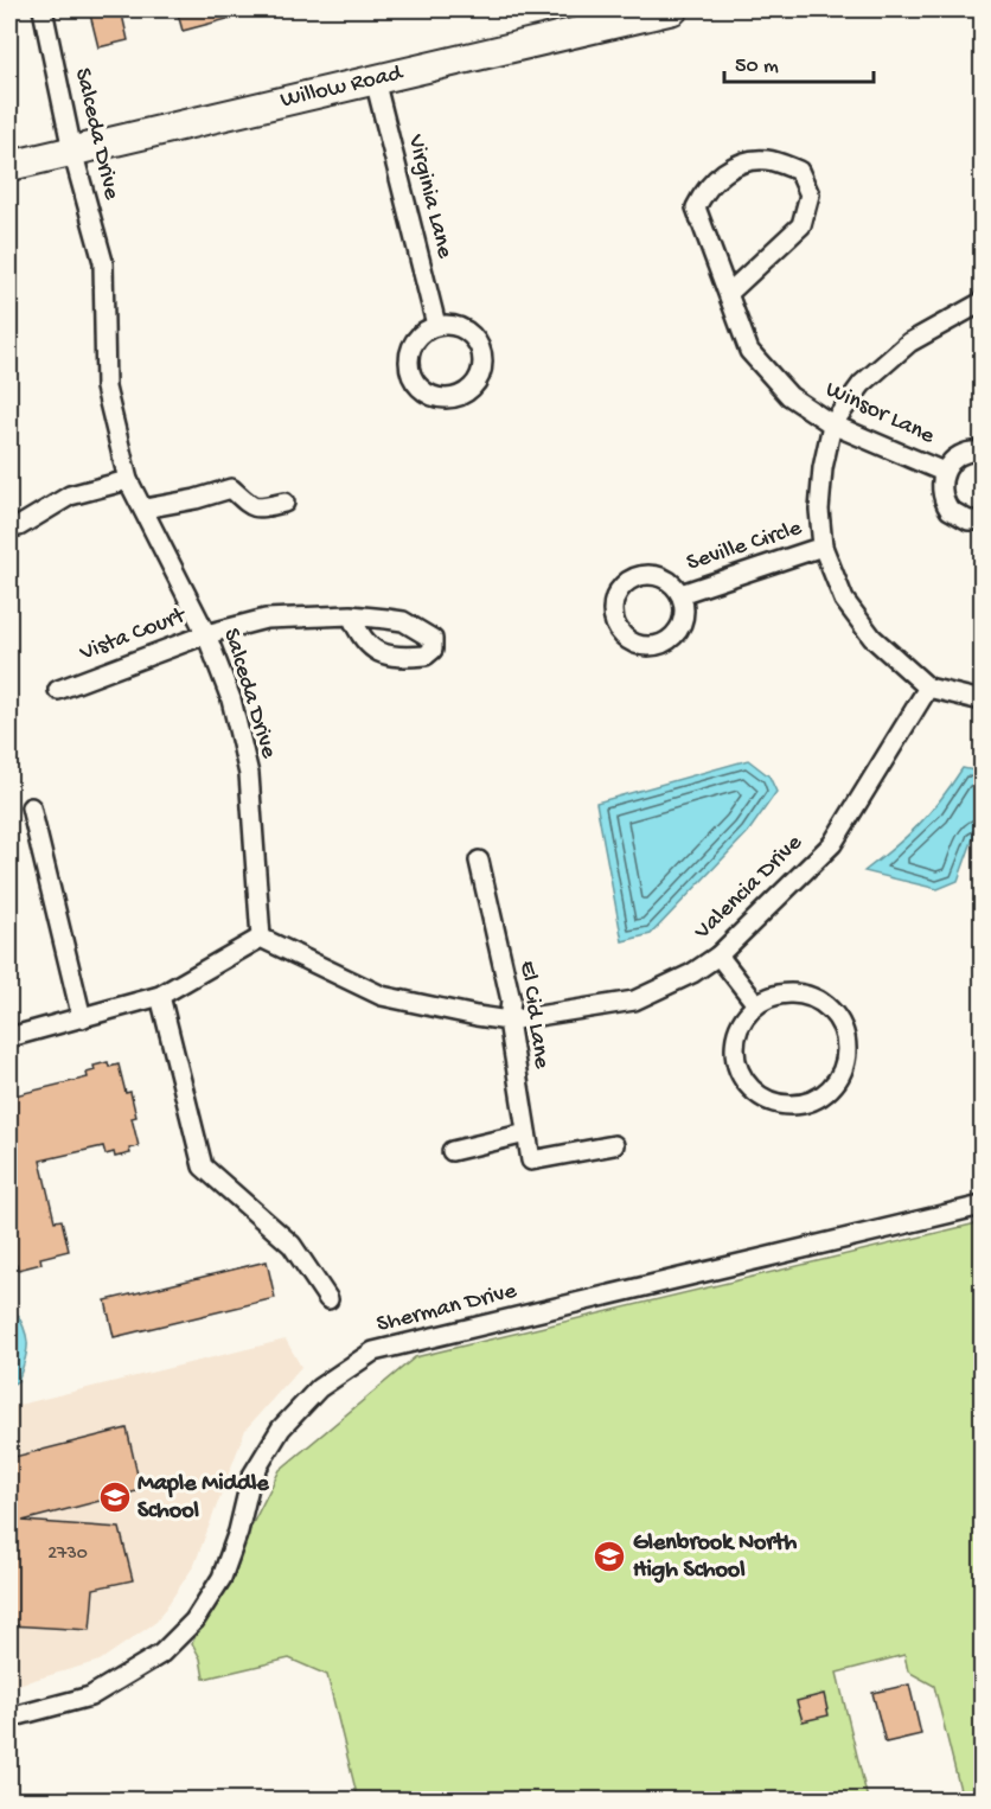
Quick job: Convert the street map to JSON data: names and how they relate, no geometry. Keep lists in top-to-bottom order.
{
  "streets": {
    "main road": ["Willow Road"],
    "street": [
      "Salceda Drive",
      "Virginia Lane",
      "Winsor Lane",
      "Seville Circle",
      "Vista Court",
      "Valencia Drive",
      "El Cid Lane",
      "Sherman Drive"
    ]
  },
  "crossings": [
    ["Willow Road", "Salceda Drive"],
    ["Willow Road", "Virginia Lane"],
    ["Salceda Drive", "Vista Court"],
    ["Salceda Drive", "Valencia Drive"],
    ["Valencia Drive", "El Cid Lane"]
  ],
  "places": {
    "school or university": ["Maple Middle School", "Glenbrook North High School"]
  },
  "house_numbers": ["2730"],
  "scale_bar": "50 m"
}
